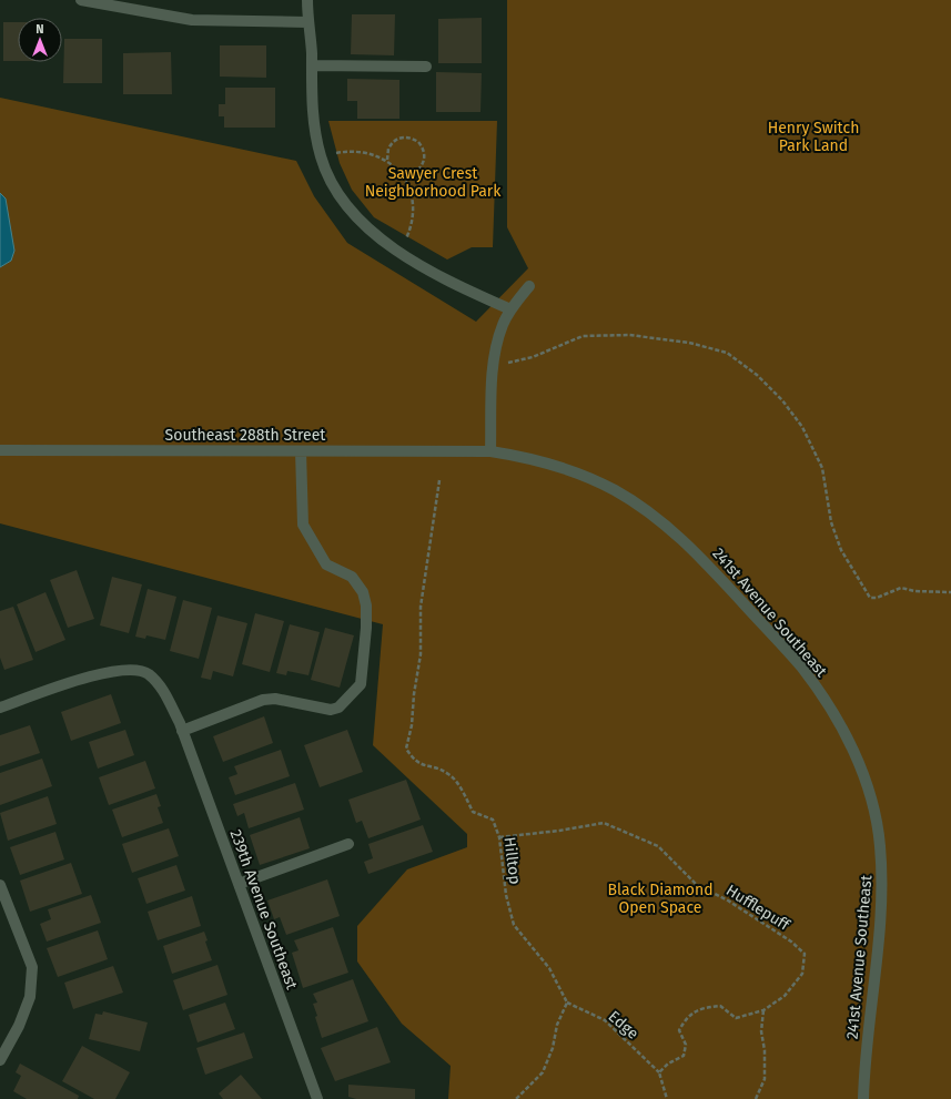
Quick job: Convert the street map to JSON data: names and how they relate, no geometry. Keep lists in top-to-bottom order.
{
  "streets": {
    "street": ["Southeast 288th Street", "241st Avenue Southeast", "239th Avenue Southeast"],
    "path": ["Hilltop", "Hufflepuff", "Edge"]
  },
  "crossings": [
    ["Southeast 288th Street", "241st Avenue Southeast"],
    ["Hilltop", "Hufflepuff"],
    ["Hilltop", "Edge"]
  ],
  "parks": ["Henry Switch Park Land", "Sawyer Crest Neighborhood Park", "Black Diamond Open Space"],
  "north": "top"
}
